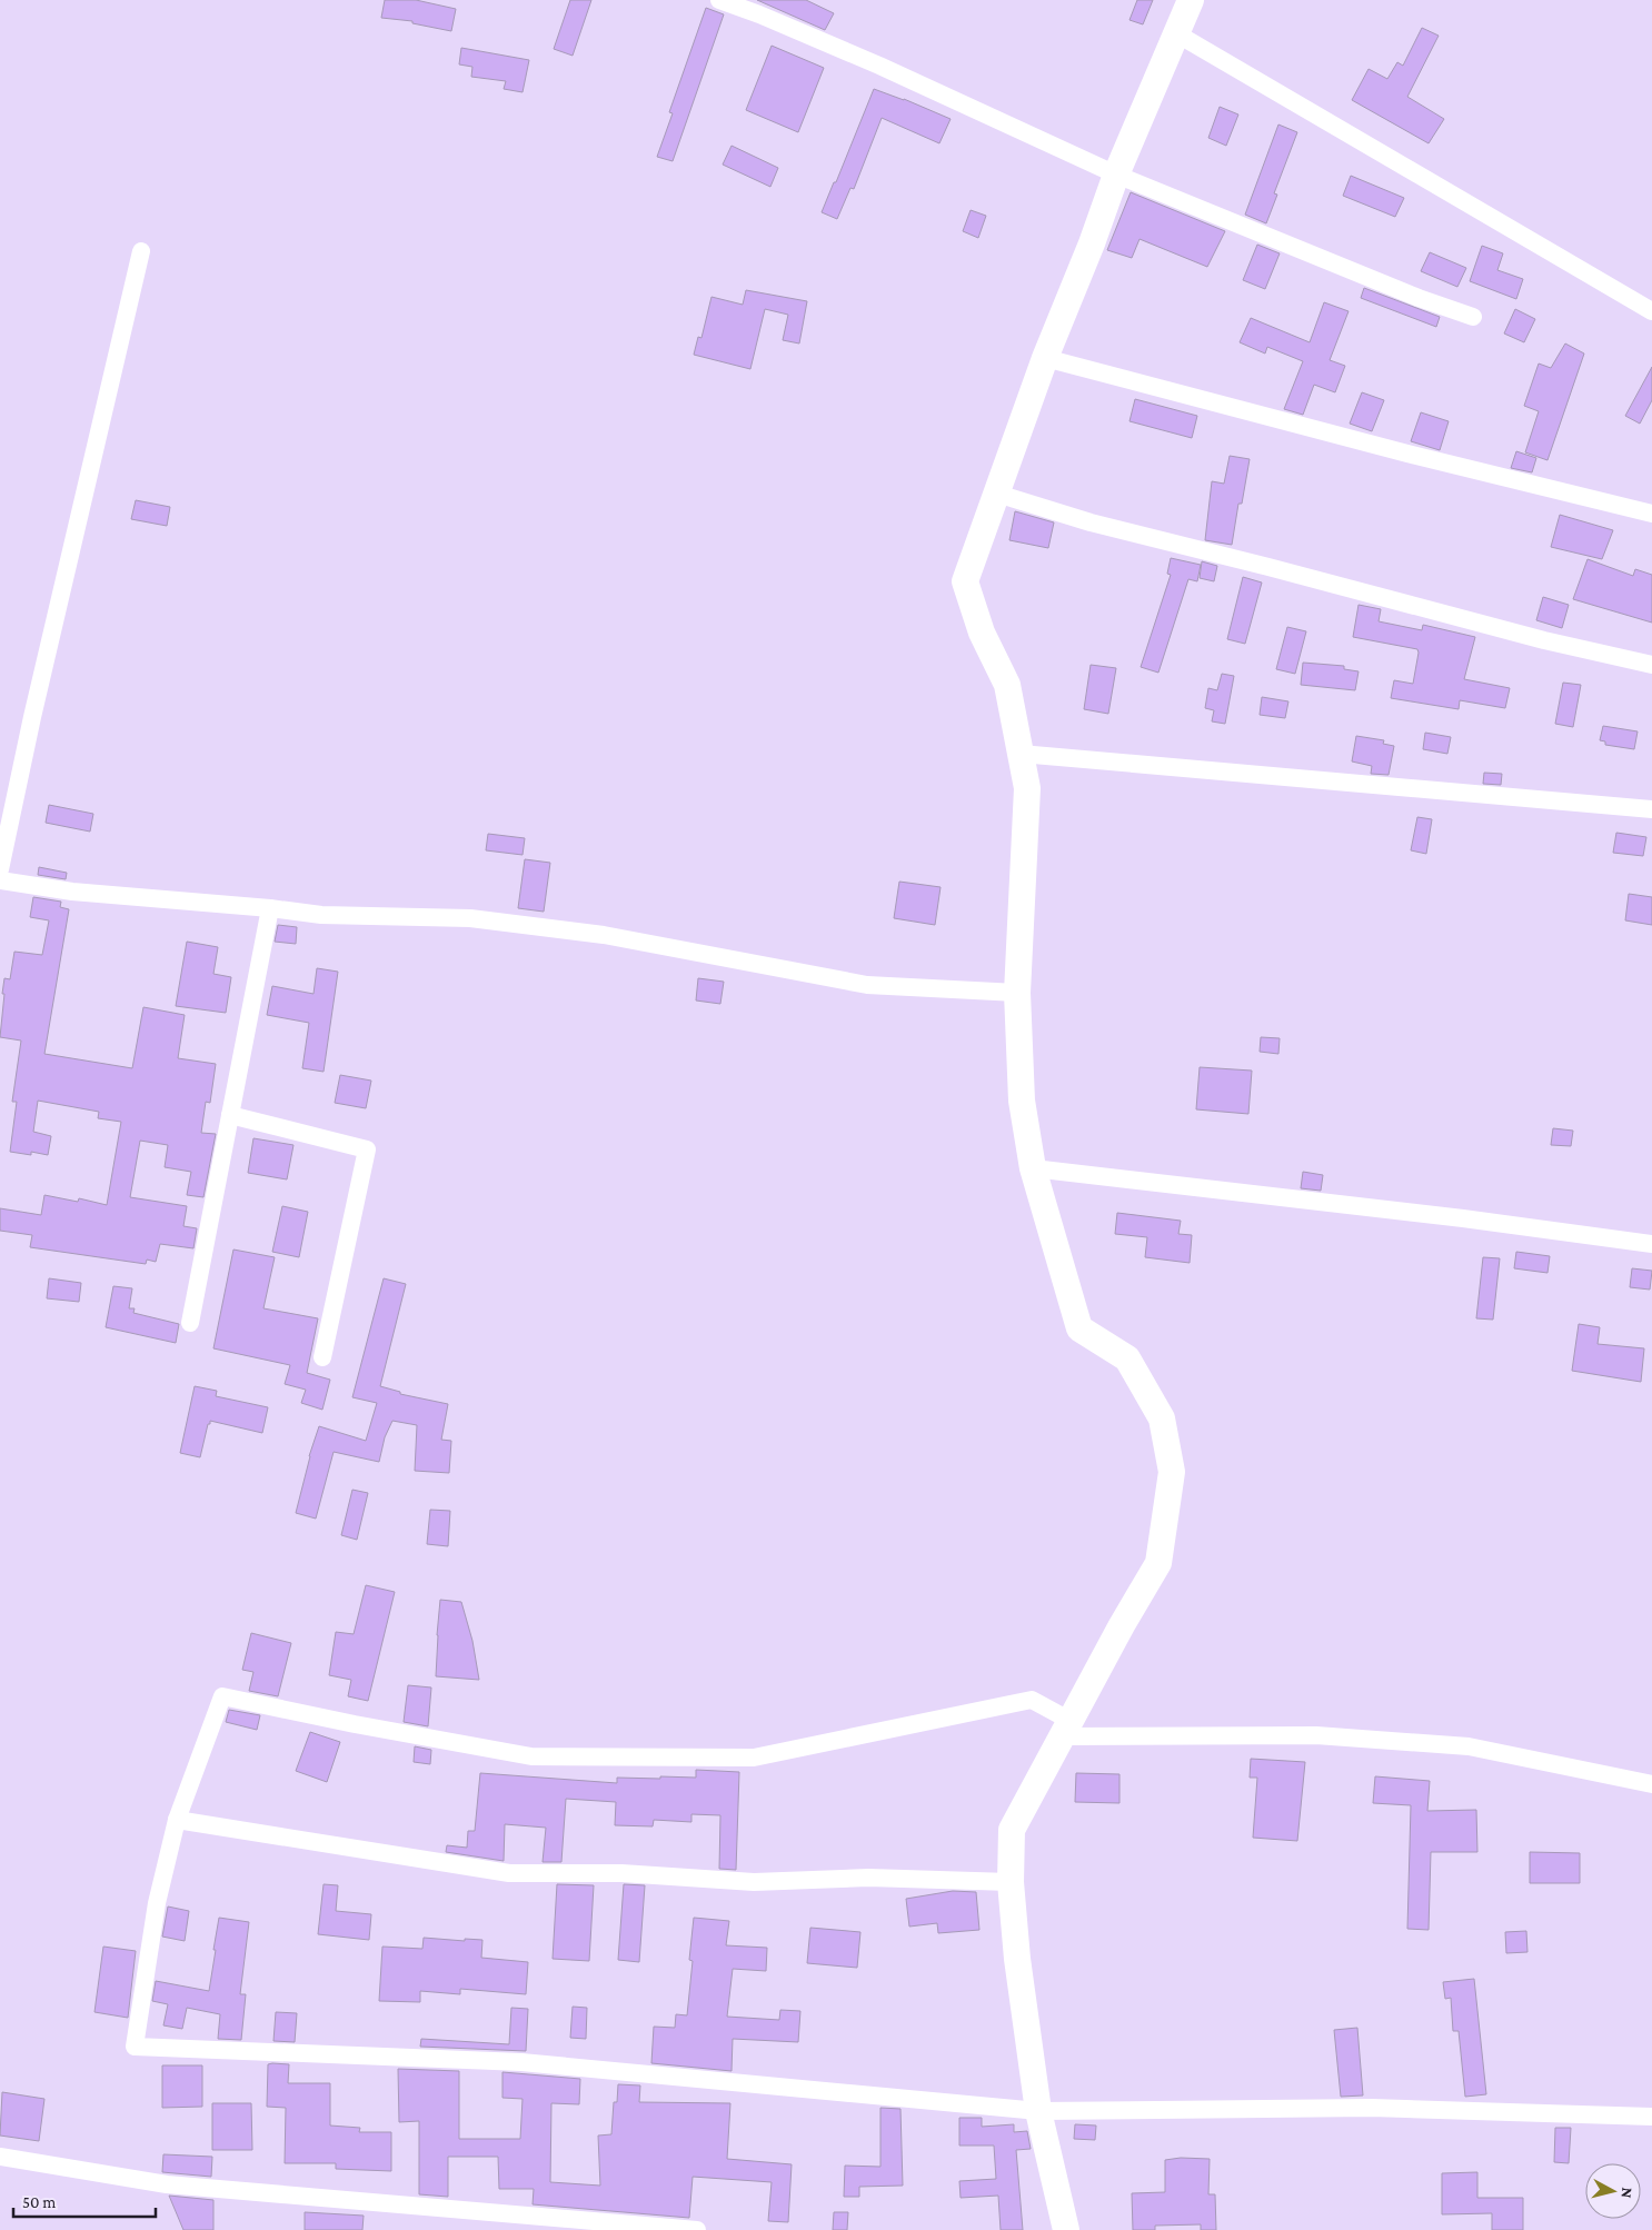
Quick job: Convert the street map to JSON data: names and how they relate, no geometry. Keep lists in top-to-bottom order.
{
  "scale_bar": "50 m",
  "north": "right"
}
